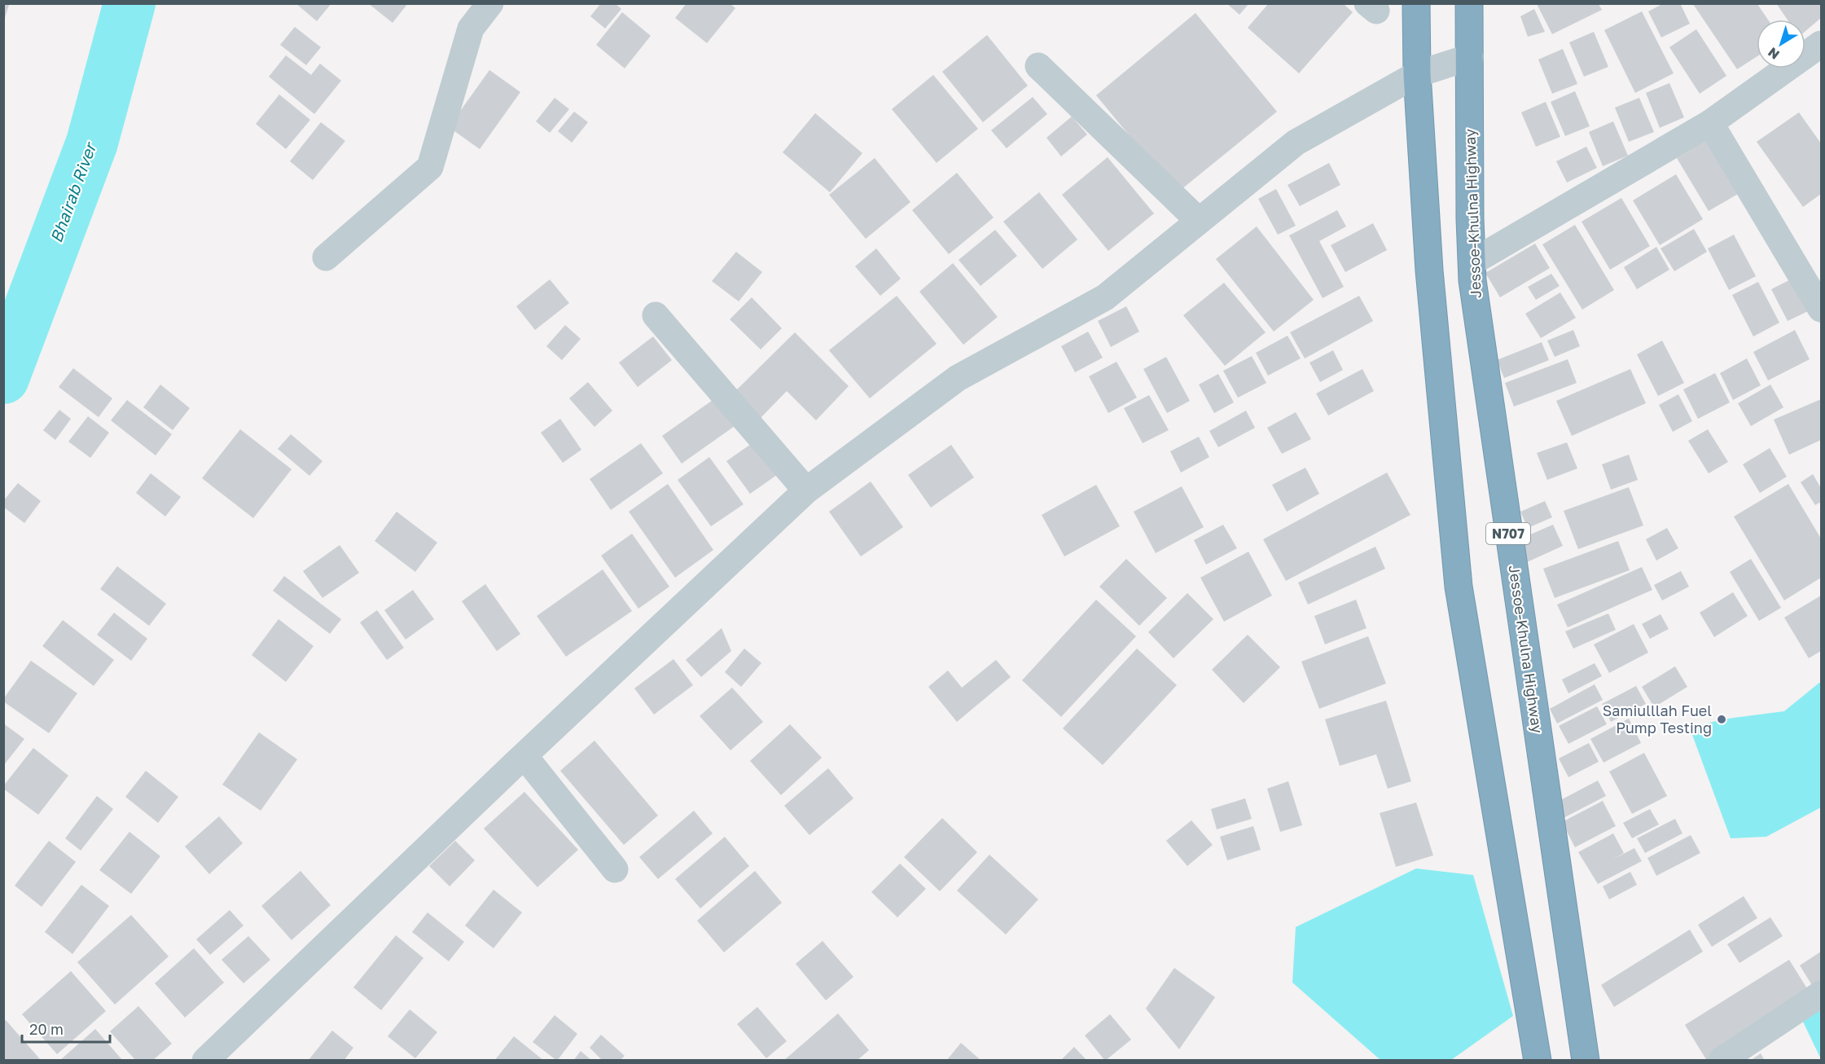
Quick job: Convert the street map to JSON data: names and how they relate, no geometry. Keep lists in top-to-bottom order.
{
  "streets": {
    "highway": ["Jessoe-Khulna Highway", "N707"]
  },
  "water": ["Bhairab River"],
  "places": ["Samiulllah Fuel Pump Testing"],
  "scale_bar": "20 m",
  "north": "bottom left"
}
